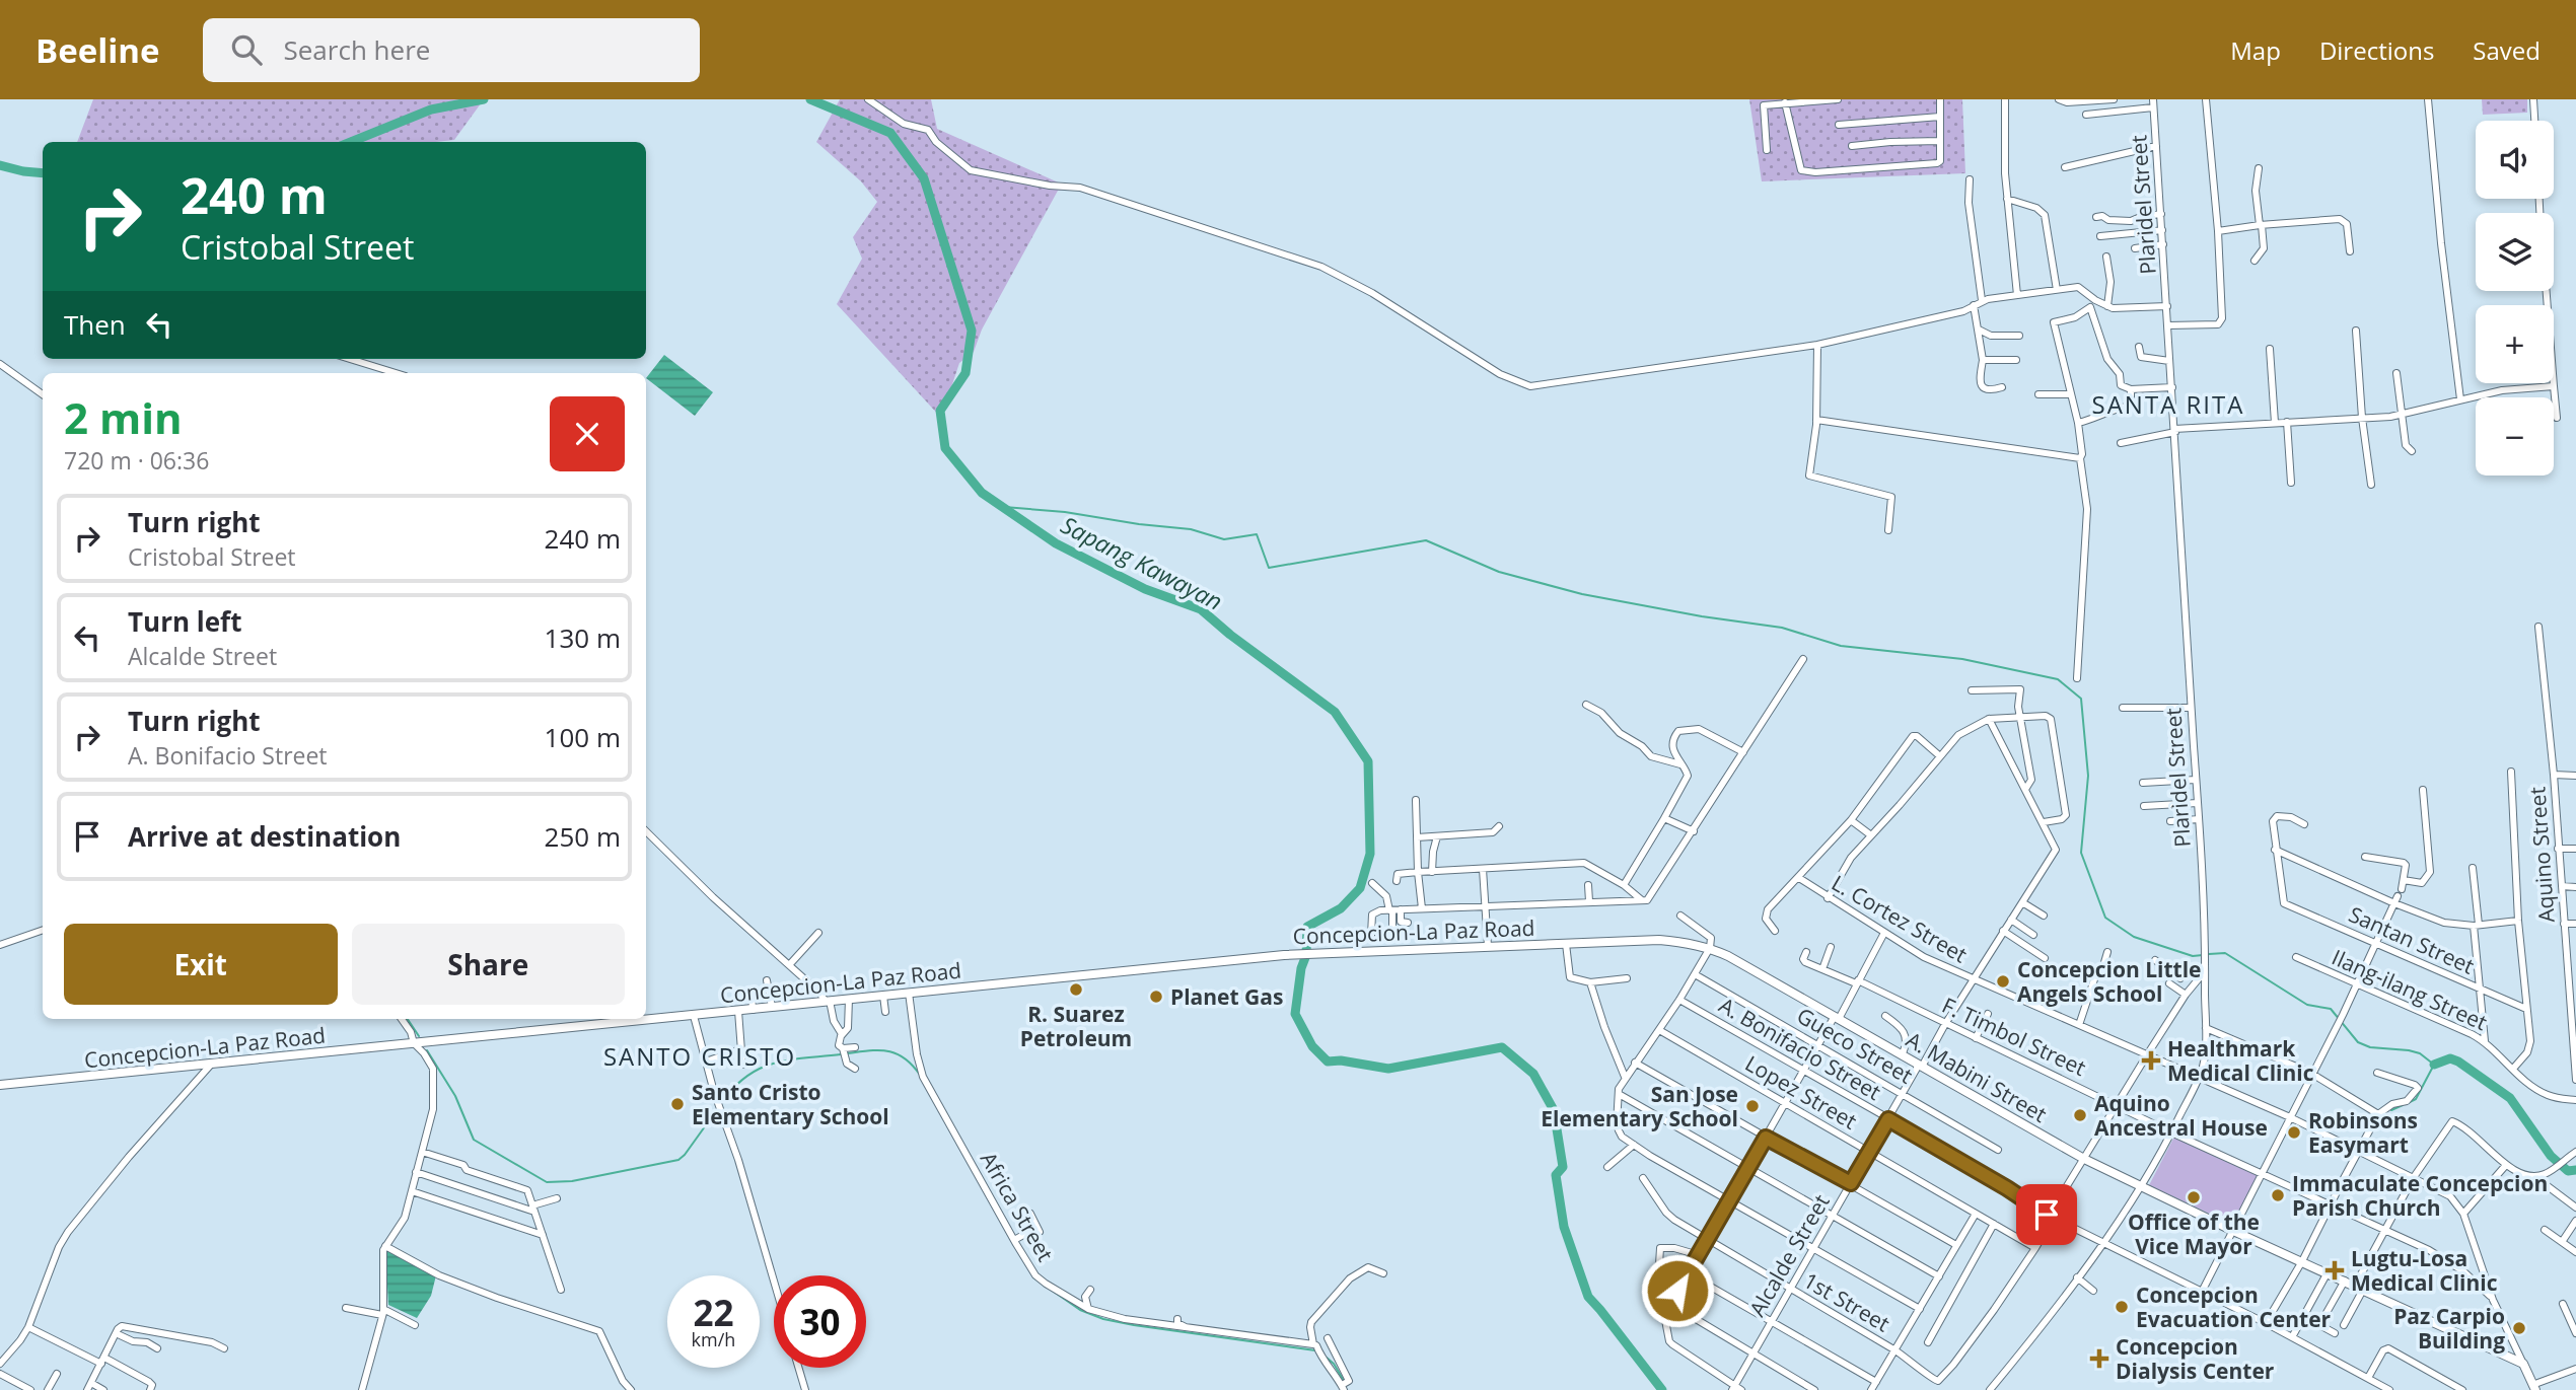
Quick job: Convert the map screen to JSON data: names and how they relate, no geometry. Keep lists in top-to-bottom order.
{
  "streets": {
    "main road": ["L. Cortez Street", "Concepcion-La Paz Road", "A. Mabini Street"],
    "street": [
      "Plaridel Street",
      "Aquino Street",
      "Santan Street",
      "Ilang-ilang Street",
      "F. Timbol Street",
      "Gueco Street",
      "A. Bonifacio Street",
      "Lopez Street",
      "Africa Street",
      "Alcalde Street",
      "1st Street"
    ]
  },
  "crossings": [
    ["Plaridel Street", "L. Cortez Street"],
    ["Plaridel Street", "F. Timbol Street"],
    ["Plaridel Street", "A. Bonifacio Street"],
    ["Plaridel Street", "A. Mabini Street"],
    ["L. Cortez Street", "F. Timbol Street"],
    ["L. Cortez Street", "A. Mabini Street"],
    ["L. Cortez Street", "Alcalde Street"],
    ["Concepcion-La Paz Road", "A. Mabini Street"],
    ["Concepcion-La Paz Road", "Africa Street"],
    ["F. Timbol Street", "Alcalde Street"],
    ["Gueco Street", "Alcalde Street"],
    ["A. Bonifacio Street", "Alcalde Street"],
    ["A. Mabini Street", "Alcalde Street"],
    ["Lopez Street", "Alcalde Street"],
    ["Lopez Street", "1st Street"],
    ["Alcalde Street", "1st Street"]
  ],
  "districts": ["SANTA RITA", "SANTO CRISTO"],
  "water": ["Sapang Kawayan"],
  "places": {
    "other": [
      "Concepcion Little Angels School",
      "R. Suarez Petroleum",
      "Planet Gas",
      "Santo Cristo Elementary School",
      "San Jose Elementary School",
      "Aquino Ancestral House",
      "Robinsons Easymart",
      "Immaculate Concepcion Parish Church",
      "Office of the Vice Mayor",
      "Concepcion Evacuation Center",
      "Paz Carpio Building"
    ],
    "health": ["Healthmark Medical Clinic", "Lugtu-Losa Medical Clinic", "Concepcion Dialysis Center"]
  },
  "page": {
    "header": "Beeline",
    "search": "Search here",
    "nav": ["Map", "Directions", "Saved"],
    "map_buttons": ["+", "−"],
    "turn": ["240 m", "Cristobal Street"],
    "then": "Then",
    "heading": ["2 min", "720 m · 06:36"],
    "list": [
      {
        "name": "Turn right",
        "note": "Cristobal Street",
        "value": "240 m"
      },
      {
        "name": "Turn left",
        "note": "Alcalde Street",
        "value": "130 m"
      },
      {
        "name": "Turn right",
        "note": "A. Bonifacio Street",
        "value": "100 m"
      },
      {
        "name": "Arrive at destination",
        "value": "250 m"
      }
    ],
    "buttons": ["Exit", "Share"],
    "speed": "22 km/h",
    "limit": "30"
  }
}
